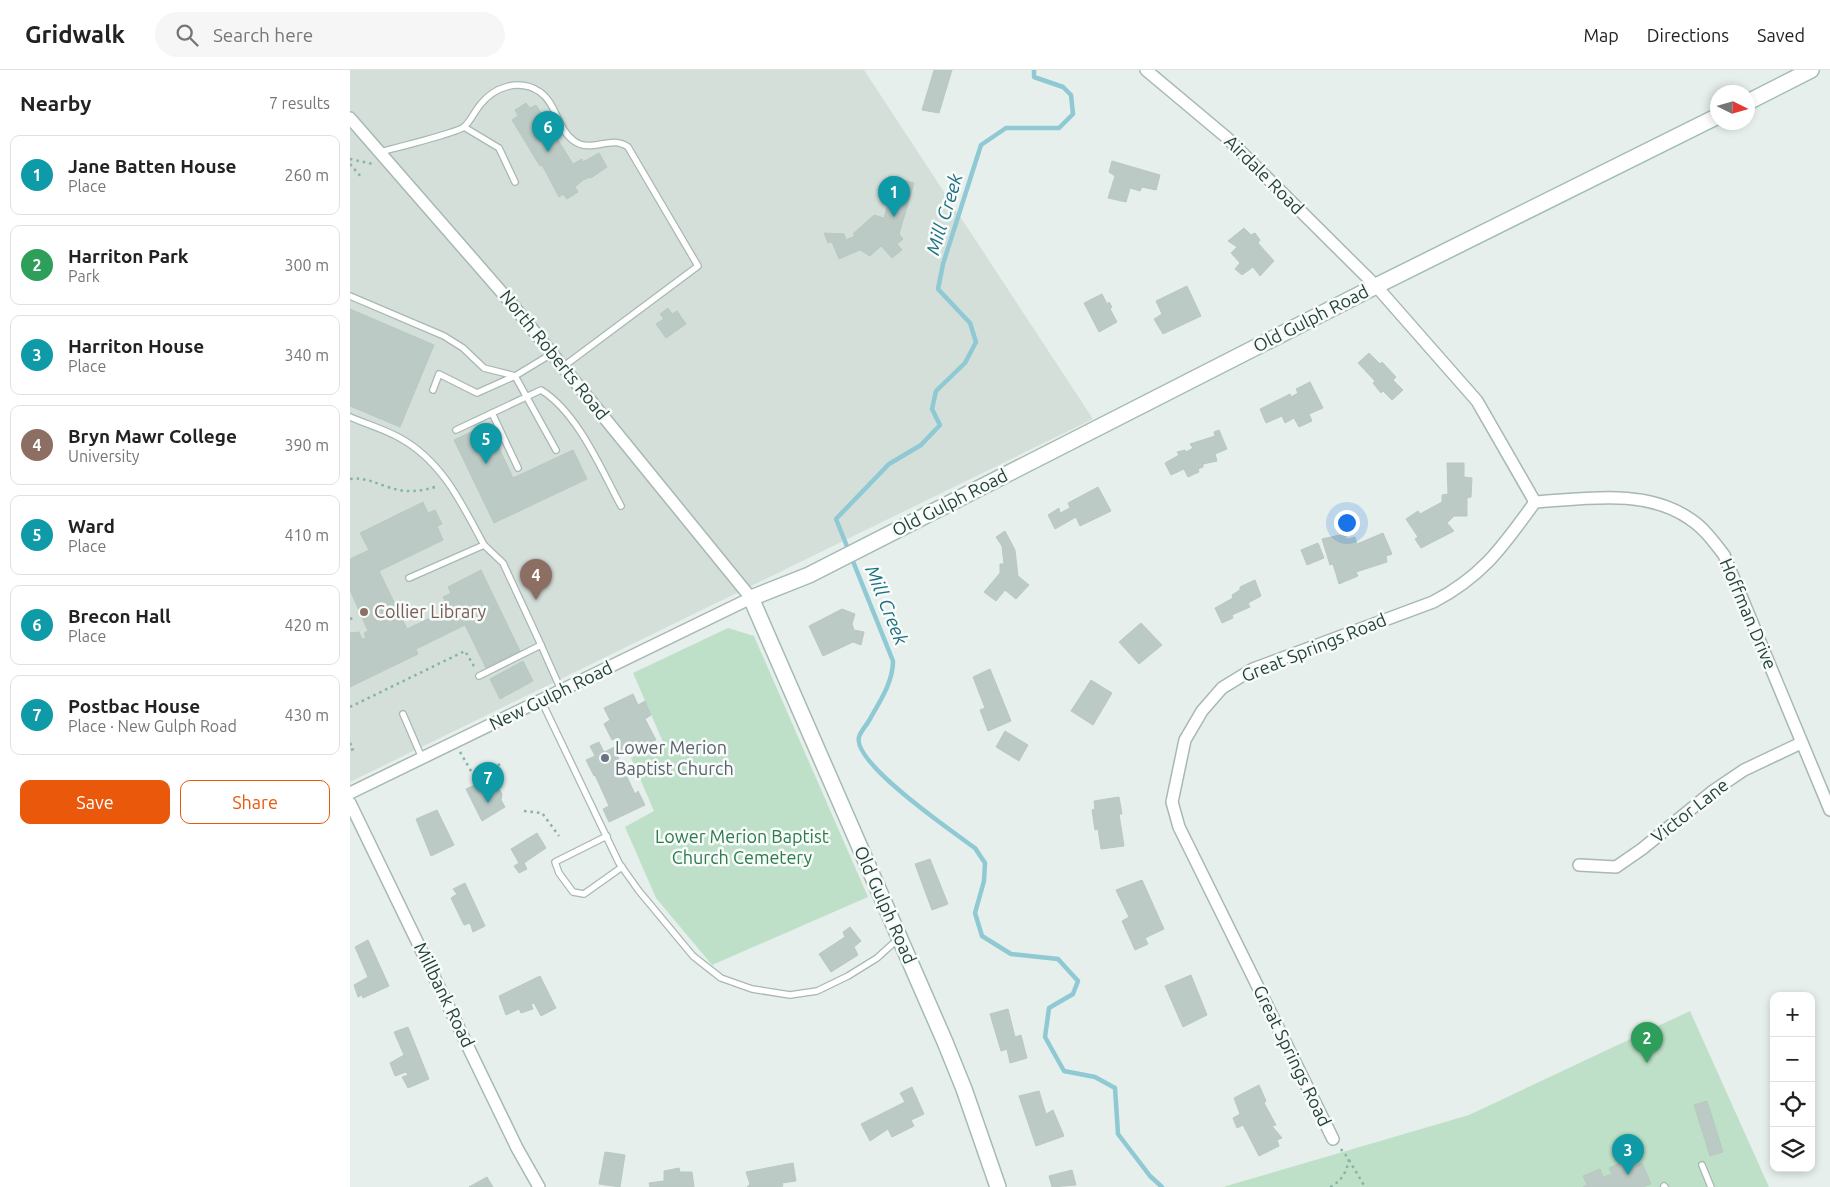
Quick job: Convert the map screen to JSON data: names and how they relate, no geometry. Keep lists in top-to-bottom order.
{
  "streets": {
    "street": [
      "Airdale Road",
      "Old Gulph Road",
      "North Roberts Road",
      "Hoffman Drive",
      "Great Springs Road",
      "New Gulph Road",
      "Victor Lane",
      "Millbank Road"
    ]
  },
  "crossings": [
    ["Airdale Road", "Old Gulph Road"],
    ["Old Gulph Road", "North Roberts Road"],
    ["Old Gulph Road", "New Gulph Road"],
    ["North Roberts Road", "New Gulph Road"],
    ["Hoffman Drive", "Great Springs Road"],
    ["Hoffman Drive", "Victor Lane"]
  ],
  "water": ["Mill Creek"],
  "parks": ["Lower Merion Baptist Church Cemetery"],
  "places": ["Collier Library", "Lower Merion Baptist Church"],
  "north": "right",
  "page": {
    "header": "Gridwalk",
    "search": "Search here",
    "nav": ["Map", "Directions", "Saved"],
    "heading": ["Nearby", "7 results"],
    "pins": [
      "6",
      "1",
      "5",
      "4",
      "7",
      "2",
      "3"
    ],
    "list": [
      {
        "mark": "1",
        "name": "Jane Batten House",
        "note": "Place",
        "value": "260 m"
      },
      {
        "mark": "2",
        "name": "Harriton Park",
        "note": "Park",
        "value": "300 m"
      },
      {
        "mark": "3",
        "name": "Harriton House",
        "note": "Place",
        "value": "340 m"
      },
      {
        "mark": "4",
        "name": "Bryn Mawr College",
        "note": "University",
        "value": "390 m"
      },
      {
        "mark": "5",
        "name": "Ward",
        "note": "Place",
        "value": "410 m"
      },
      {
        "mark": "6",
        "name": "Brecon Hall",
        "note": "Place",
        "value": "420 m"
      },
      {
        "mark": "7",
        "name": "Postbac House",
        "note": "Place · New Gulph Road",
        "value": "430 m"
      }
    ],
    "buttons": ["Save", "Share"],
    "map_buttons": ["+", "−"]
  }
}
